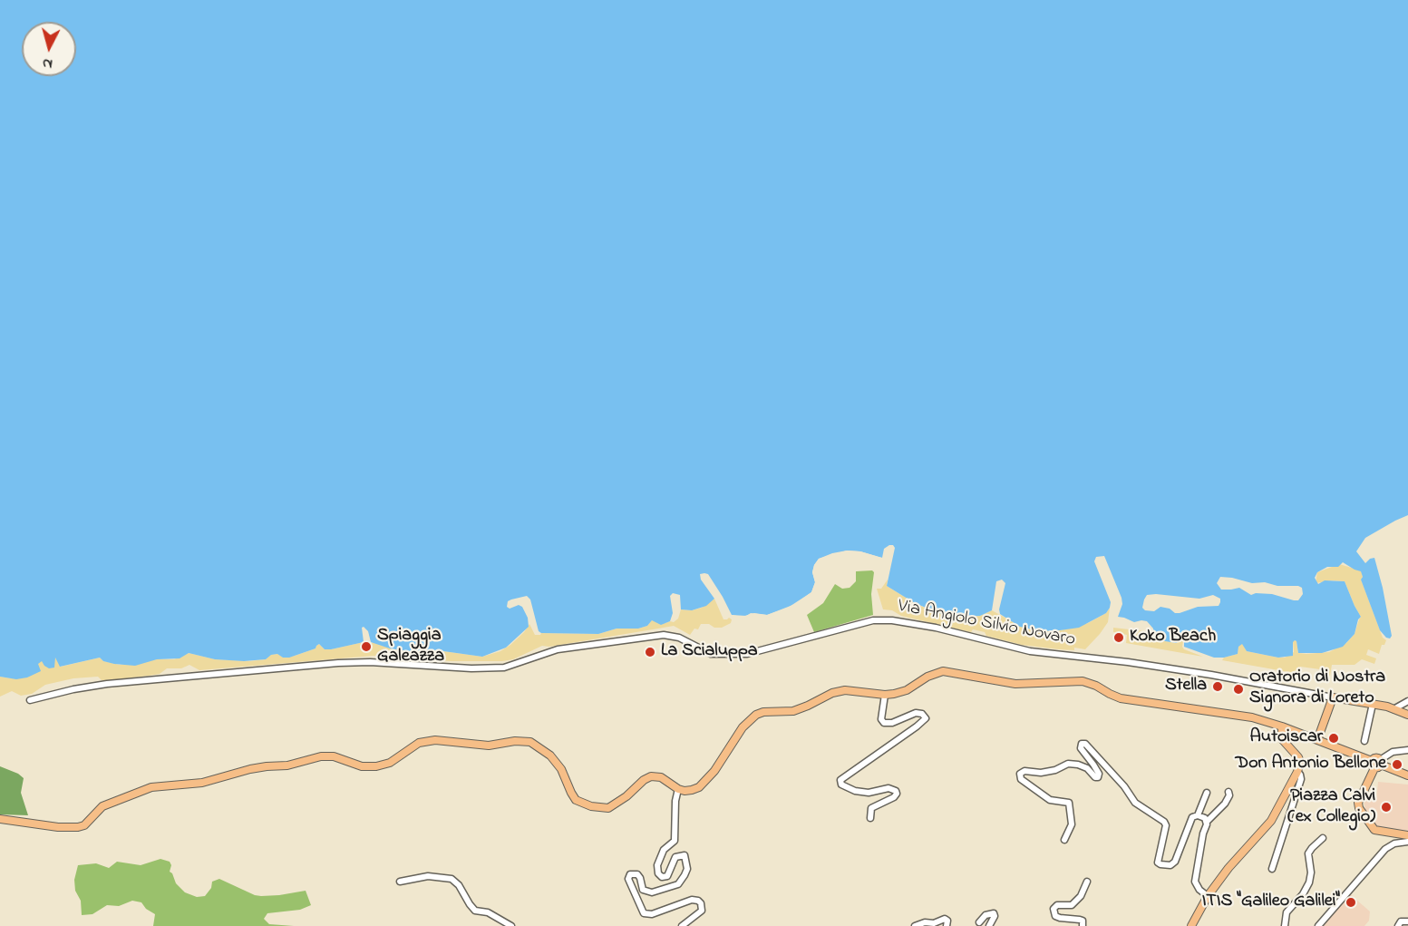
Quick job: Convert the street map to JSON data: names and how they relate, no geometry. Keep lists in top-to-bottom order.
{
  "streets": {
    "street": ["Via Angiolo Silvio Novaro"]
  },
  "places": [
    "Koko Beach",
    "Spiaggia Galeazza",
    "La Scialuppa",
    "Stella",
    "Oratorio di Nostra Signora di Loreto",
    "Autoiscar",
    "Don Antonio Bellone",
    "Piazza Calvi (ex Collegio)",
    "ITIS \"Galileo Galilei\""
  ],
  "north": "bottom"
}
